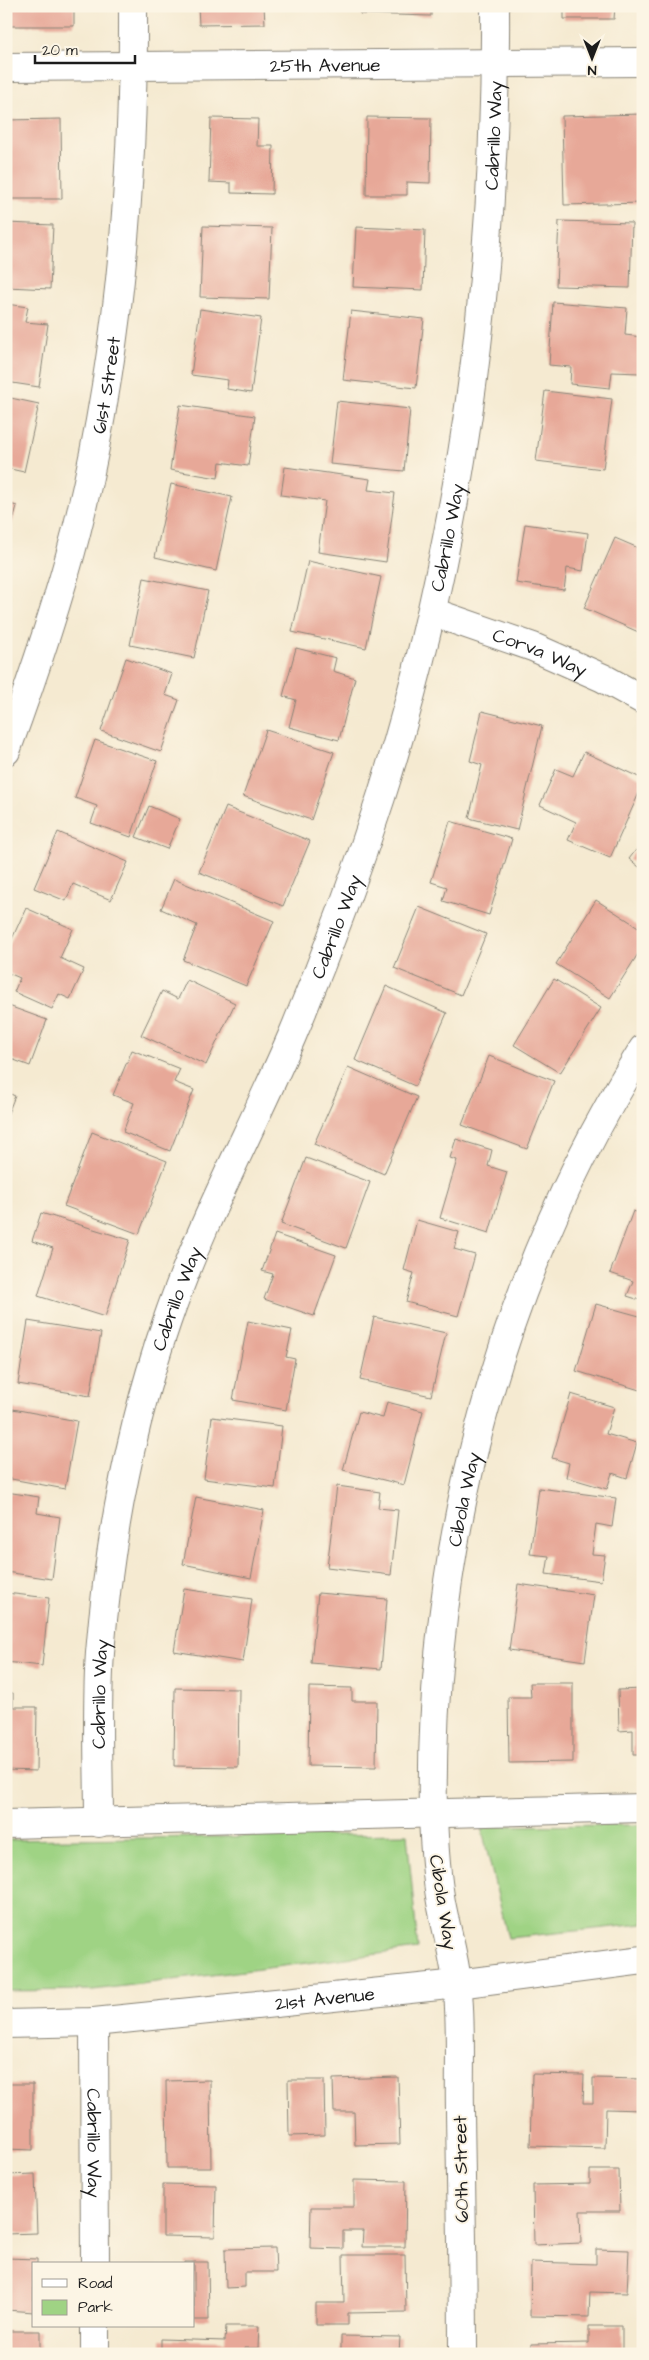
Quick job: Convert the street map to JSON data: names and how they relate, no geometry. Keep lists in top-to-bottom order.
{
  "streets": {
    "street": [
      "25th Avenue",
      "Cabrillo Way",
      "61st Street",
      "Corva Way",
      "Cibola Way",
      "21st Avenue",
      "60th Street"
    ]
  },
  "crossings": [
    ["25th Avenue", "Cabrillo Way"],
    ["25th Avenue", "61st Street"],
    ["Cabrillo Way", "Corva Way"],
    ["Cabrillo Way", "21st Avenue"],
    ["Cibola Way", "21st Avenue"],
    ["Cibola Way", "60th Street"],
    ["21st Avenue", "60th Street"]
  ],
  "legend": ["Road", "Park"],
  "scale_bar": "20 m",
  "north": "bottom"
}
